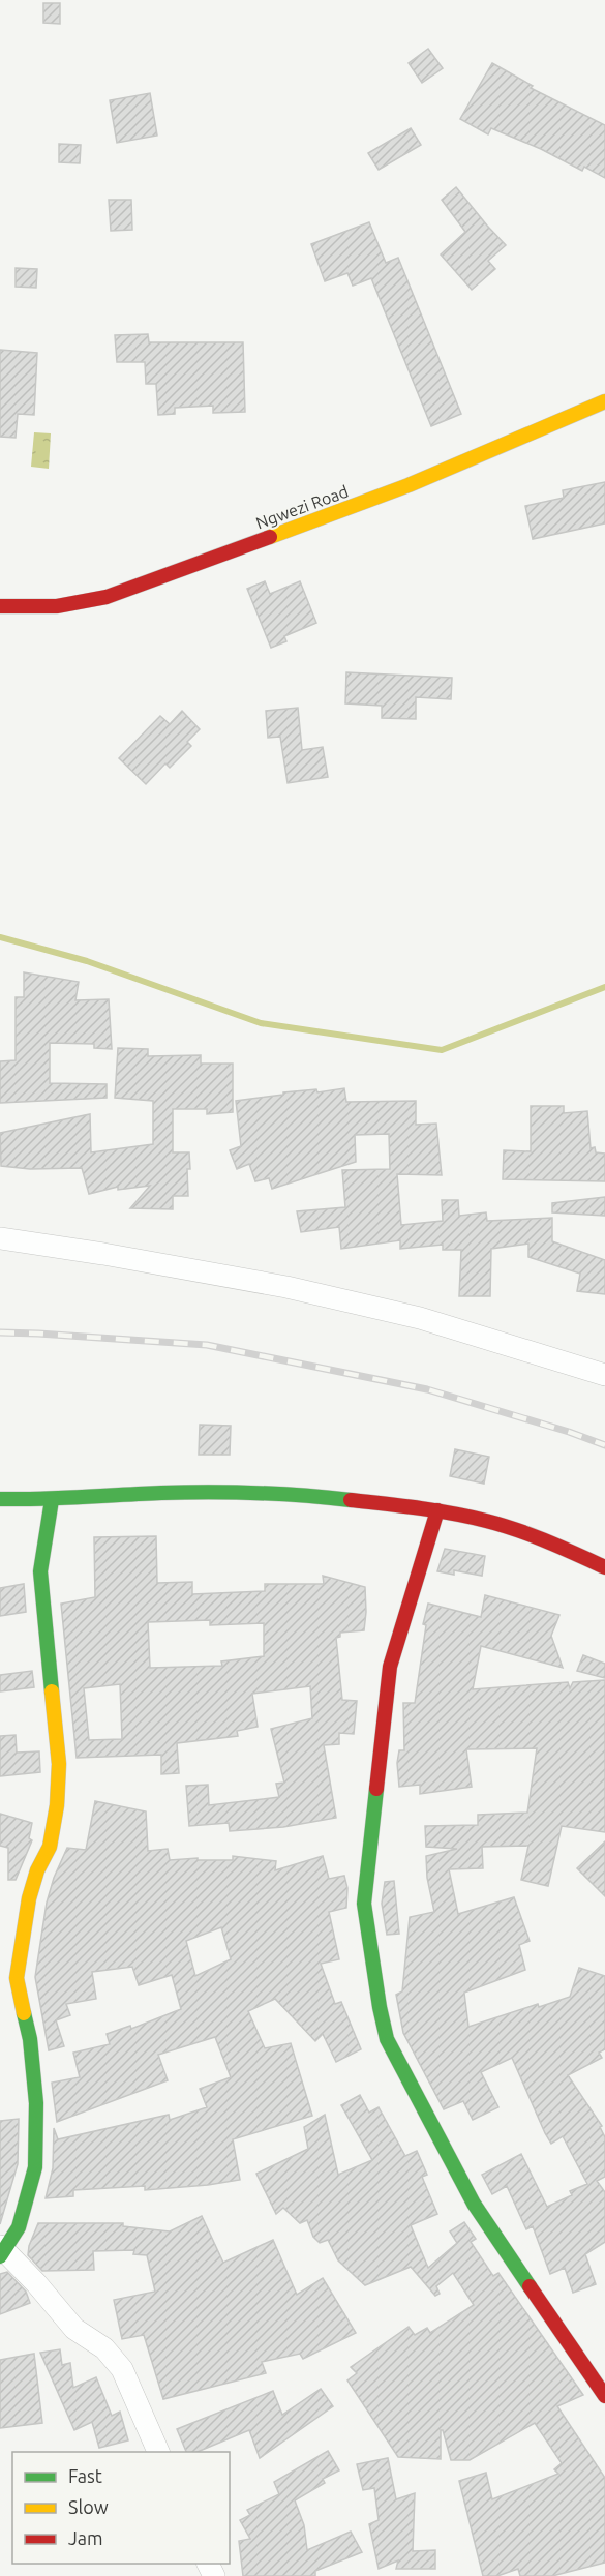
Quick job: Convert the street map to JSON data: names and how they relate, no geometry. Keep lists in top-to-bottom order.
{
  "streets": {
    "street": ["Ngwezi Road"]
  },
  "legend": ["Fast", "Slow", "Jam"]
}
